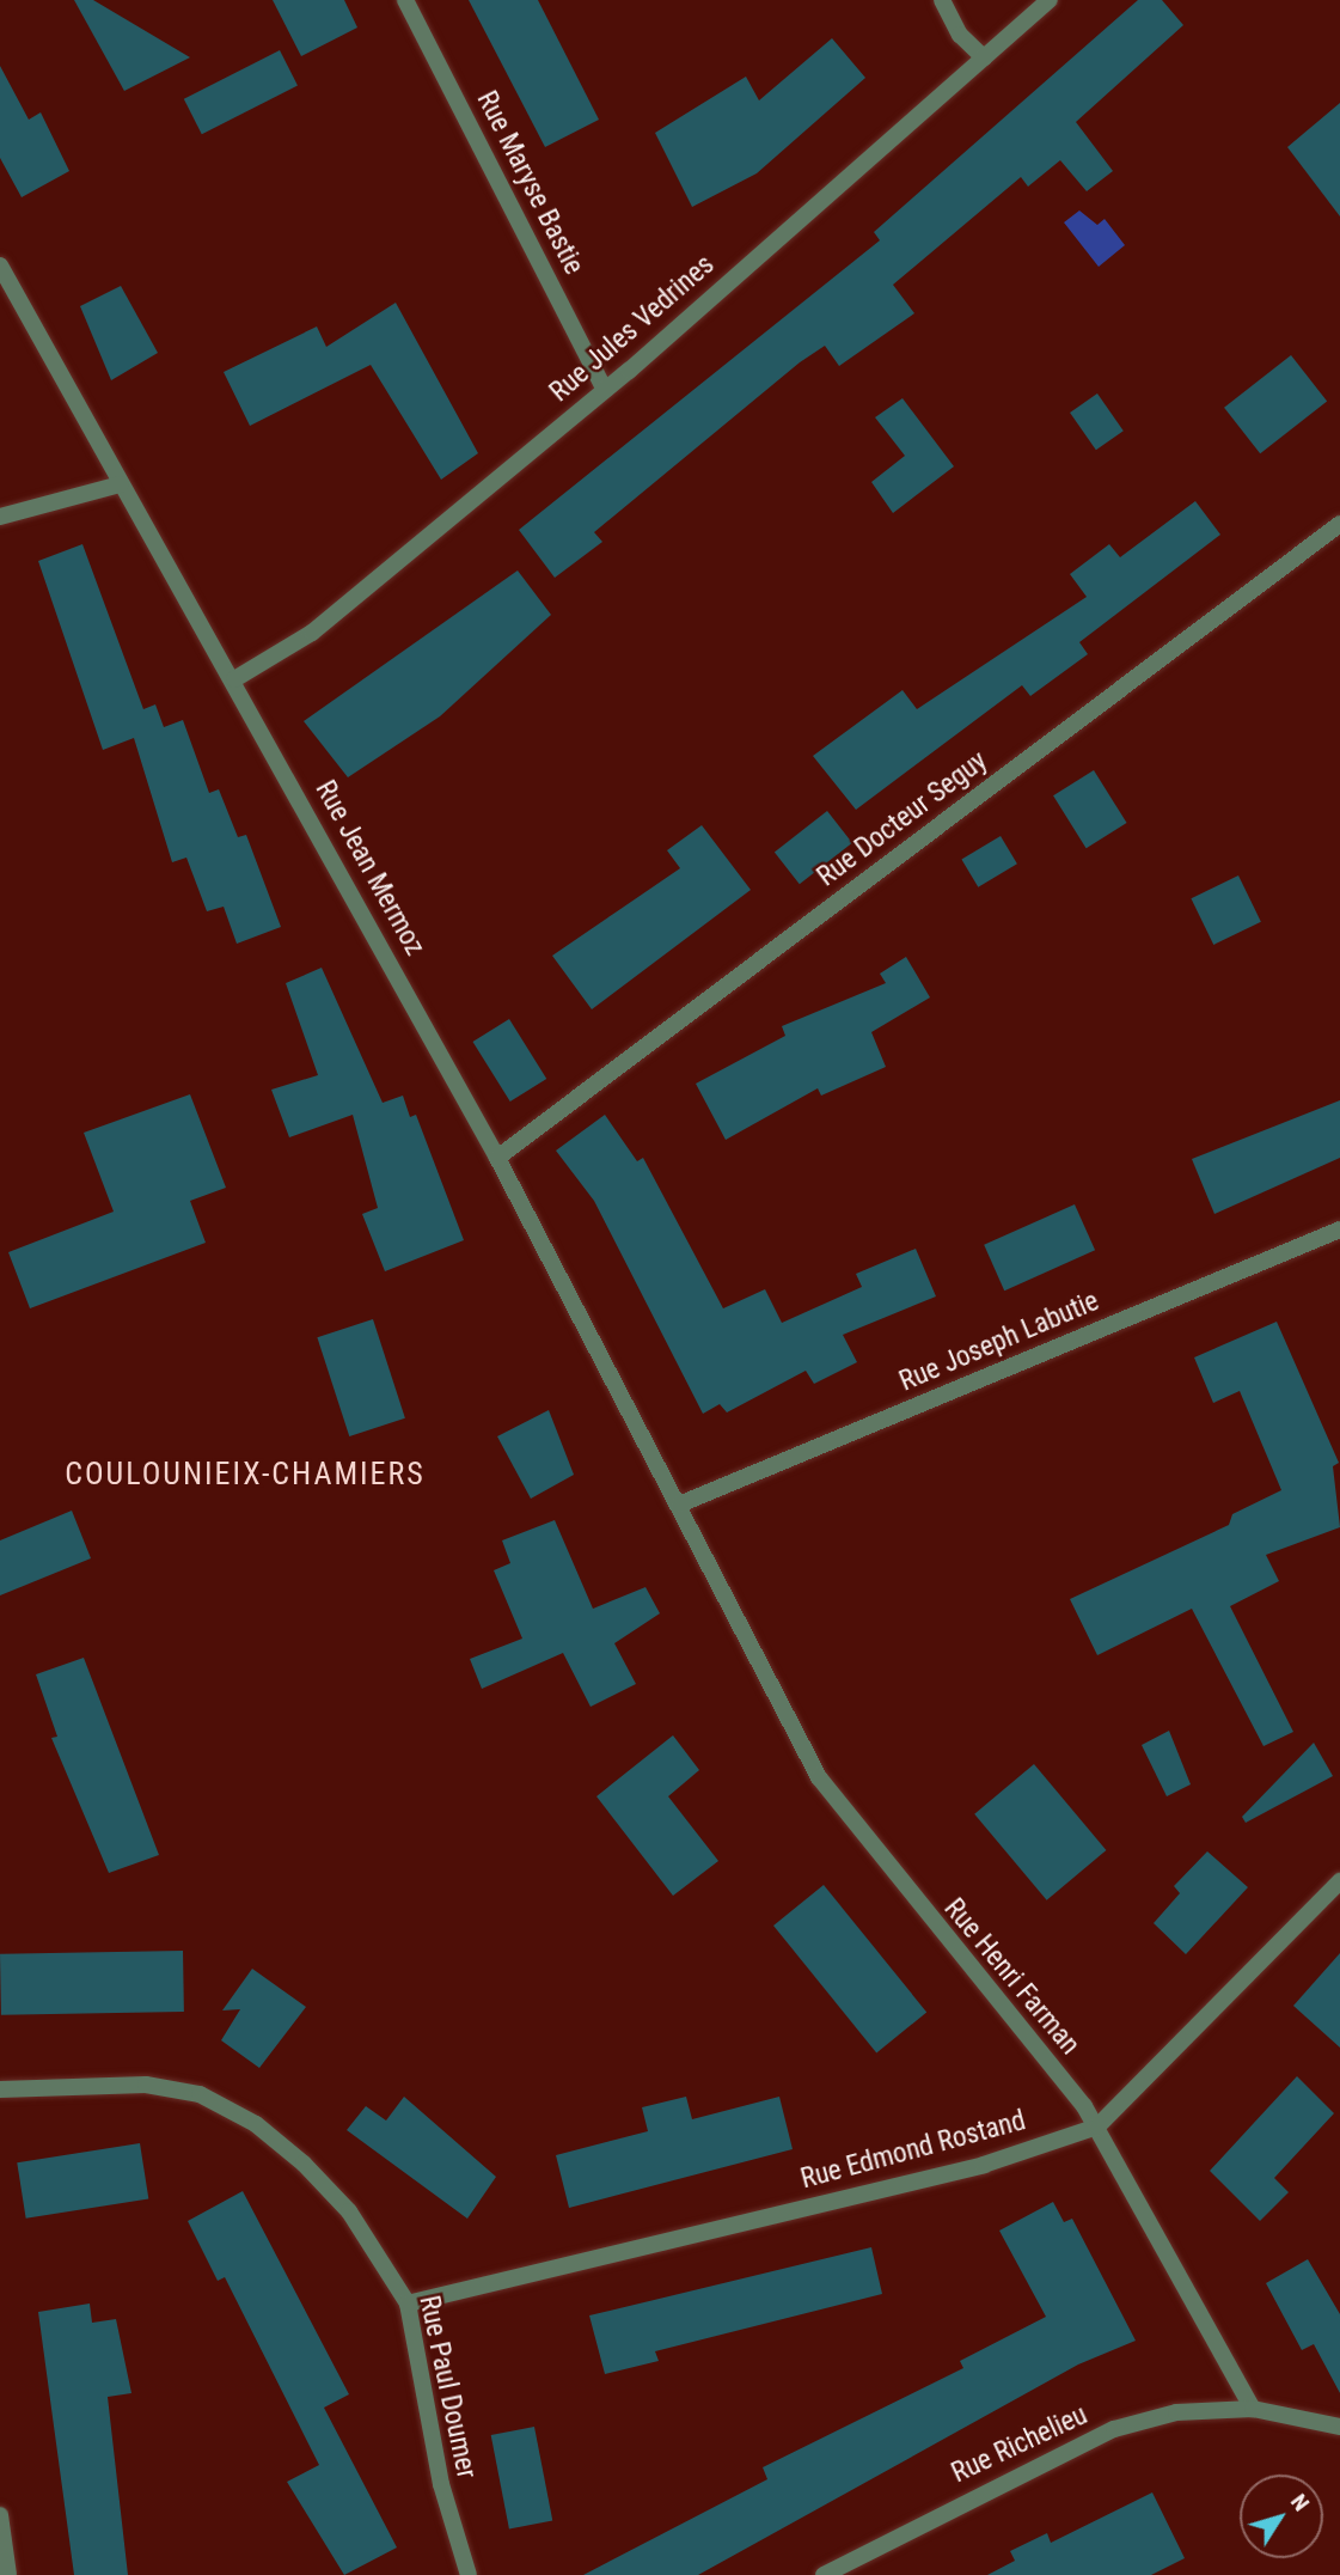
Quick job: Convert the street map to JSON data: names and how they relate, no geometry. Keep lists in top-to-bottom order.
{
  "streets": {
    "street": [
      "Rue Maryse Bastie",
      "Rue Jules Vedrines",
      "Rue Docteur Seguy",
      "Rue Jean Mermoz",
      "Rue Joseph Labutie",
      "Rue Henri Farman",
      "Rue Edmond Rostand",
      "Rue Paul Doumer",
      "Rue Richelieu"
    ]
  },
  "crossings": [
    ["Rue Maryse Bastie", "Rue Jules Vedrines"],
    ["Rue Jules Vedrines", "Rue Jean Mermoz"],
    ["Rue Docteur Seguy", "Rue Jean Mermoz"],
    ["Rue Jean Mermoz", "Rue Joseph Labutie"],
    ["Rue Jean Mermoz", "Rue Henri Farman"],
    ["Rue Joseph Labutie", "Rue Henri Farman"],
    ["Rue Henri Farman", "Rue Edmond Rostand"],
    ["Rue Henri Farman", "Rue Richelieu"],
    ["Rue Edmond Rostand", "Rue Paul Doumer"]
  ],
  "districts": ["COULOUNIEIX-CHAMIERS"],
  "north": "top right"
}
